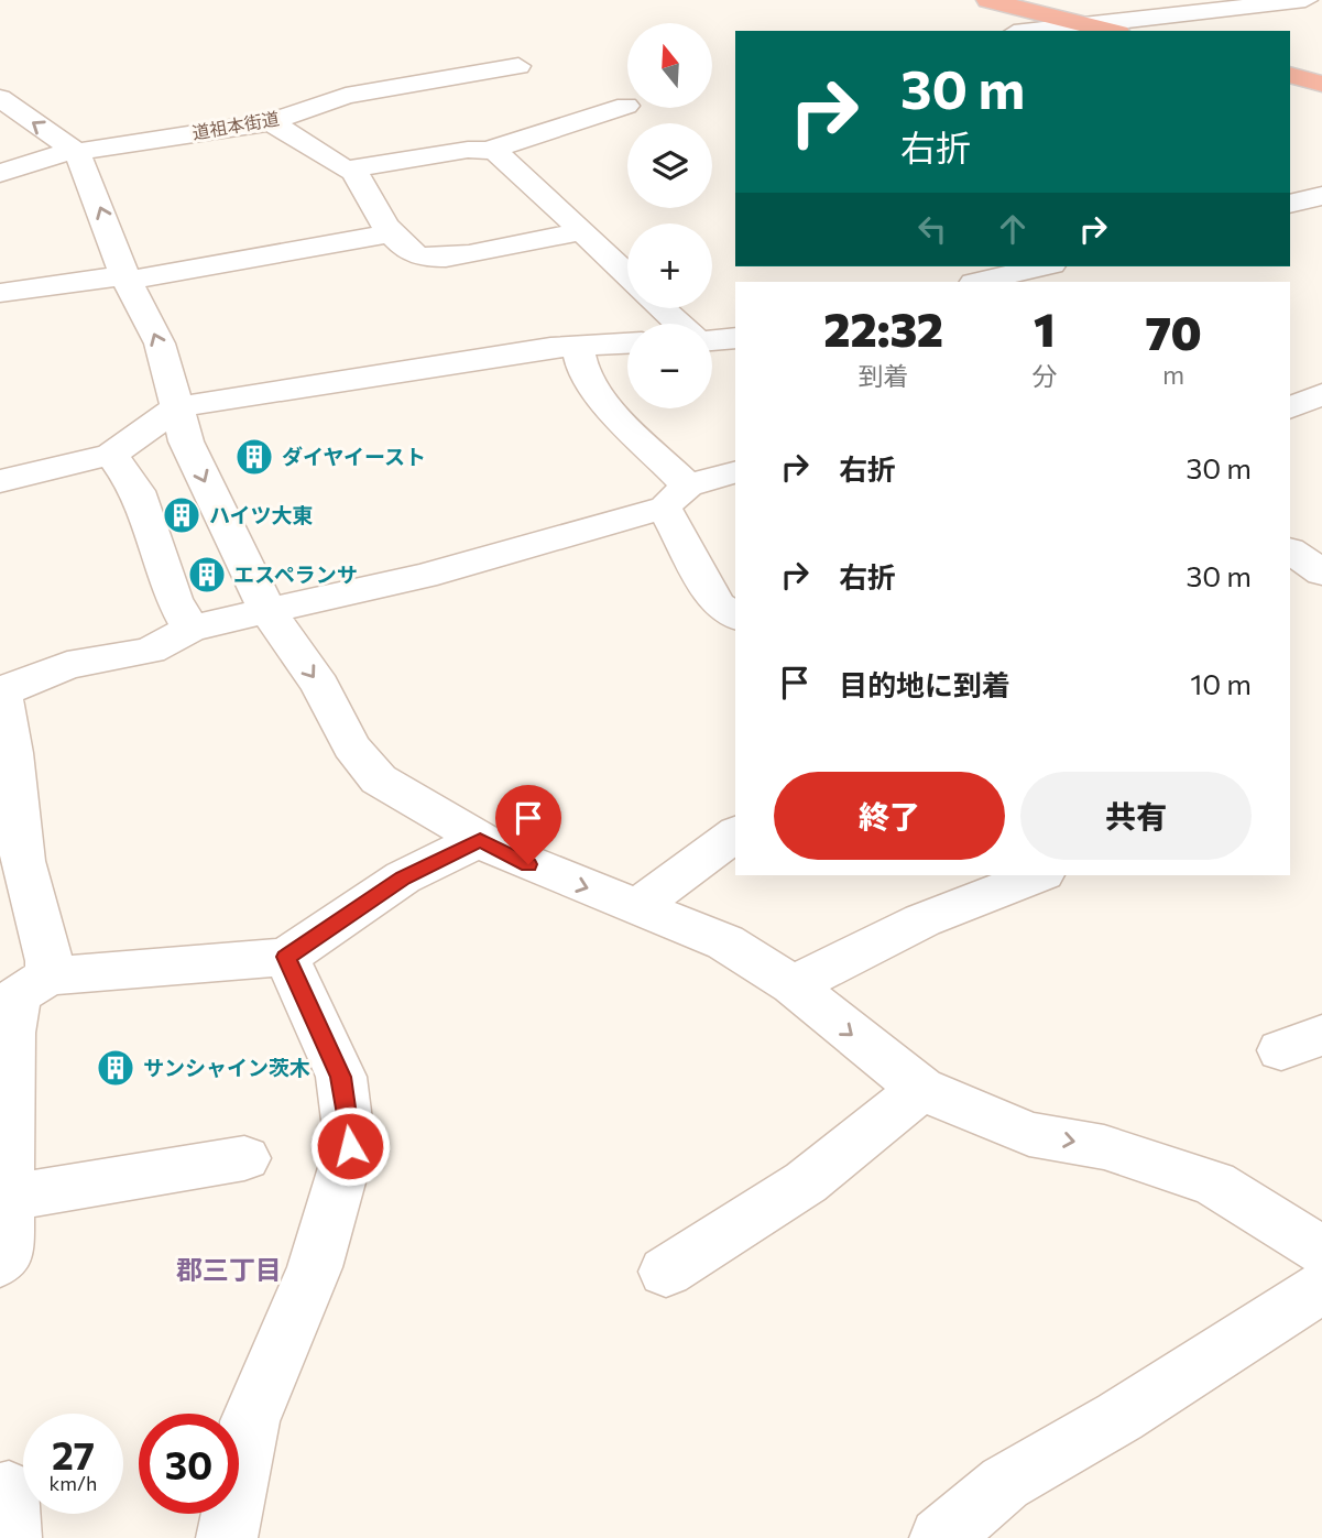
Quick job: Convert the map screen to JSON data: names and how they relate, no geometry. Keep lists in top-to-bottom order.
{
  "streets": {
    "street": ["道祖本街道"]
  },
  "districts": ["郡三丁目"],
  "places": {
    "building": [
      "ダイヤイースト",
      "ハイツ大東",
      "エスペランサ",
      "サンシャイン茨木"
    ]
  },
  "north": "top",
  "page": {
    "map_buttons": ["+", "−"],
    "turn": ["30 m", "右折"],
    "eta": [
      "22:32",
      "到着",
      "1",
      "分",
      "70",
      "m"
    ],
    "list": [
      {
        "name": "右折",
        "value": "30 m"
      },
      {
        "name": "右折",
        "value": "30 m"
      },
      {
        "name": "目的地に到着",
        "value": "10 m"
      }
    ],
    "buttons": ["終了", "共有"],
    "speed": "27 km/h",
    "limit": "30"
  }
}
